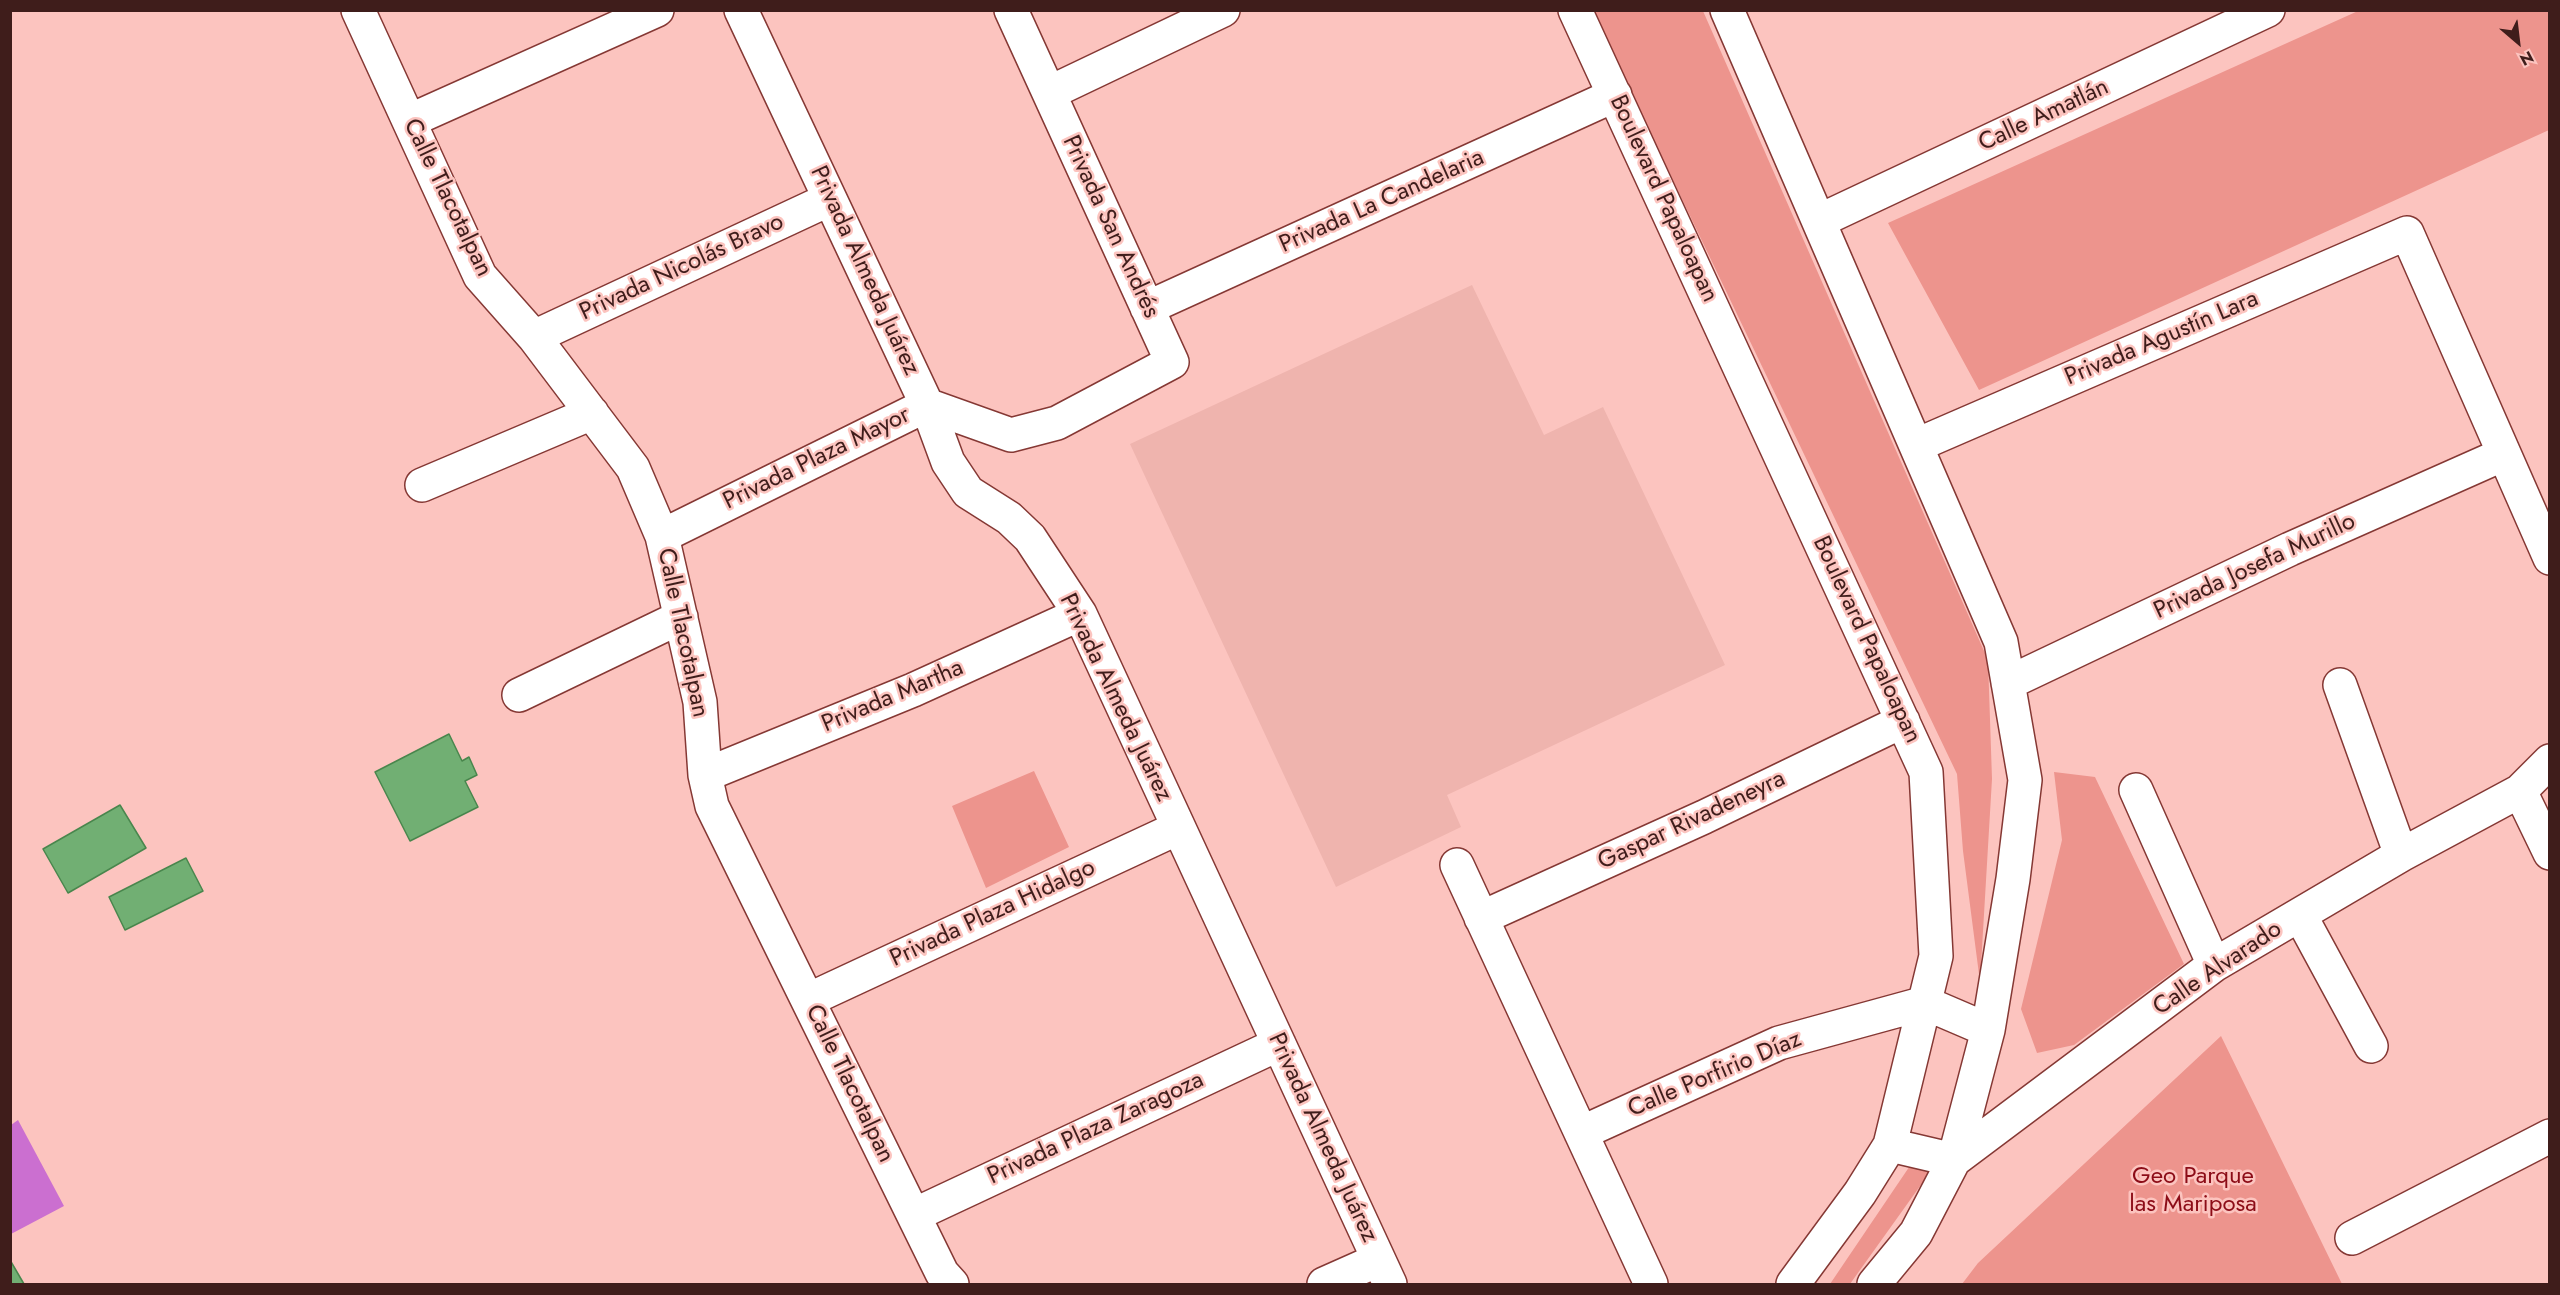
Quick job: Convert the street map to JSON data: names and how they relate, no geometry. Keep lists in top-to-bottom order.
{
  "streets": {
    "street": [
      "Calle Amatlán",
      "Calle Tlacotalpan",
      "Boulevard Papaloapan",
      "Privada La Candelaria",
      "Privada San Andrés",
      "Privada Nicolás Bravo",
      "Privada Almeda Juárez",
      "Privada Agustín Lara",
      "Privada Plaza Mayor",
      "Privada Josefa Murillo",
      "Privada Martha",
      "Gaspar Rivadeneyra",
      "Privada Plaza Hidalgo",
      "Calle Alvarado",
      "Calle Porfirio Díaz",
      "Privada Plaza Zaragoza"
    ]
  },
  "crossings": [
    ["Calle Tlacotalpan", "Privada Nicolás Bravo"],
    ["Calle Tlacotalpan", "Privada Plaza Mayor"],
    ["Calle Tlacotalpan", "Privada Martha"],
    ["Calle Tlacotalpan", "Privada Plaza Hidalgo"],
    ["Calle Tlacotalpan", "Privada Plaza Zaragoza"],
    ["Boulevard Papaloapan", "Privada La Candelaria"],
    ["Boulevard Papaloapan", "Gaspar Rivadeneyra"],
    ["Boulevard Papaloapan", "Calle Porfirio Díaz"],
    ["Privada La Candelaria", "Privada San Andrés"],
    ["Privada San Andrés", "Privada Plaza Mayor"],
    ["Privada Nicolás Bravo", "Privada Almeda Juárez"],
    ["Privada Almeda Juárez", "Privada Plaza Mayor"],
    ["Privada Almeda Juárez", "Privada Martha"],
    ["Privada Almeda Juárez", "Privada Plaza Hidalgo"],
    ["Privada Almeda Juárez", "Privada Plaza Zaragoza"],
    ["Privada Agustín Lara", "Privada Josefa Murillo"]
  ],
  "parks": ["Geo Parque las Mariposa"],
  "north": "bottom right"
}
